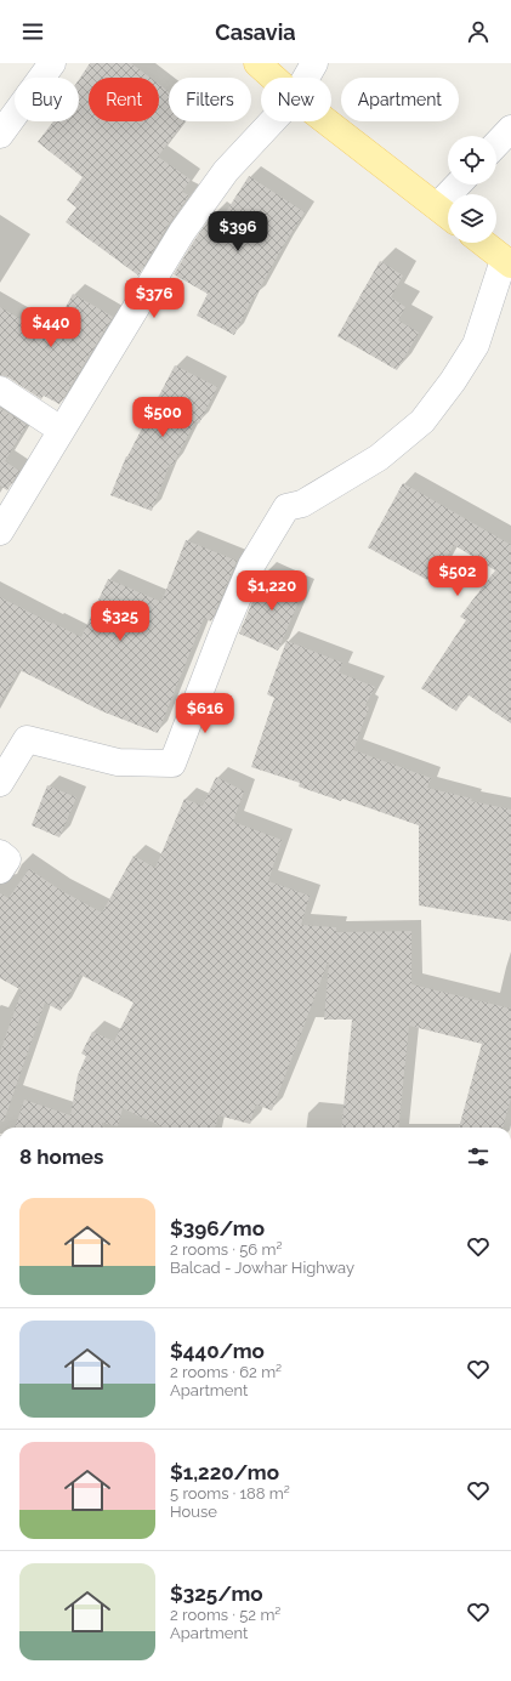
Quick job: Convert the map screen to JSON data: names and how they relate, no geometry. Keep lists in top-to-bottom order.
{
  "page": {
    "header": "Casavia",
    "chip": [
      "Buy",
      "Rent",
      "Filters",
      "New",
      "Apartment"
    ],
    "price": [
      "$396",
      "$376",
      "$440",
      "$500",
      "$502",
      "$1,220",
      "$325",
      "$616"
    ],
    "heading": "8 homes",
    "list": [
      {
        "name": "$396/mo",
        "note": "2 rooms · 56 m² · Balcad - Jowhar Highway"
      },
      {
        "name": "$440/mo",
        "note": "2 rooms · 62 m² · Apartment"
      },
      {
        "name": "$1,220/mo",
        "note": "5 rooms · 188 m² · House"
      },
      {
        "name": "$325/mo",
        "note": "2 rooms · 52 m² · Apartment"
      }
    ]
  }
}
